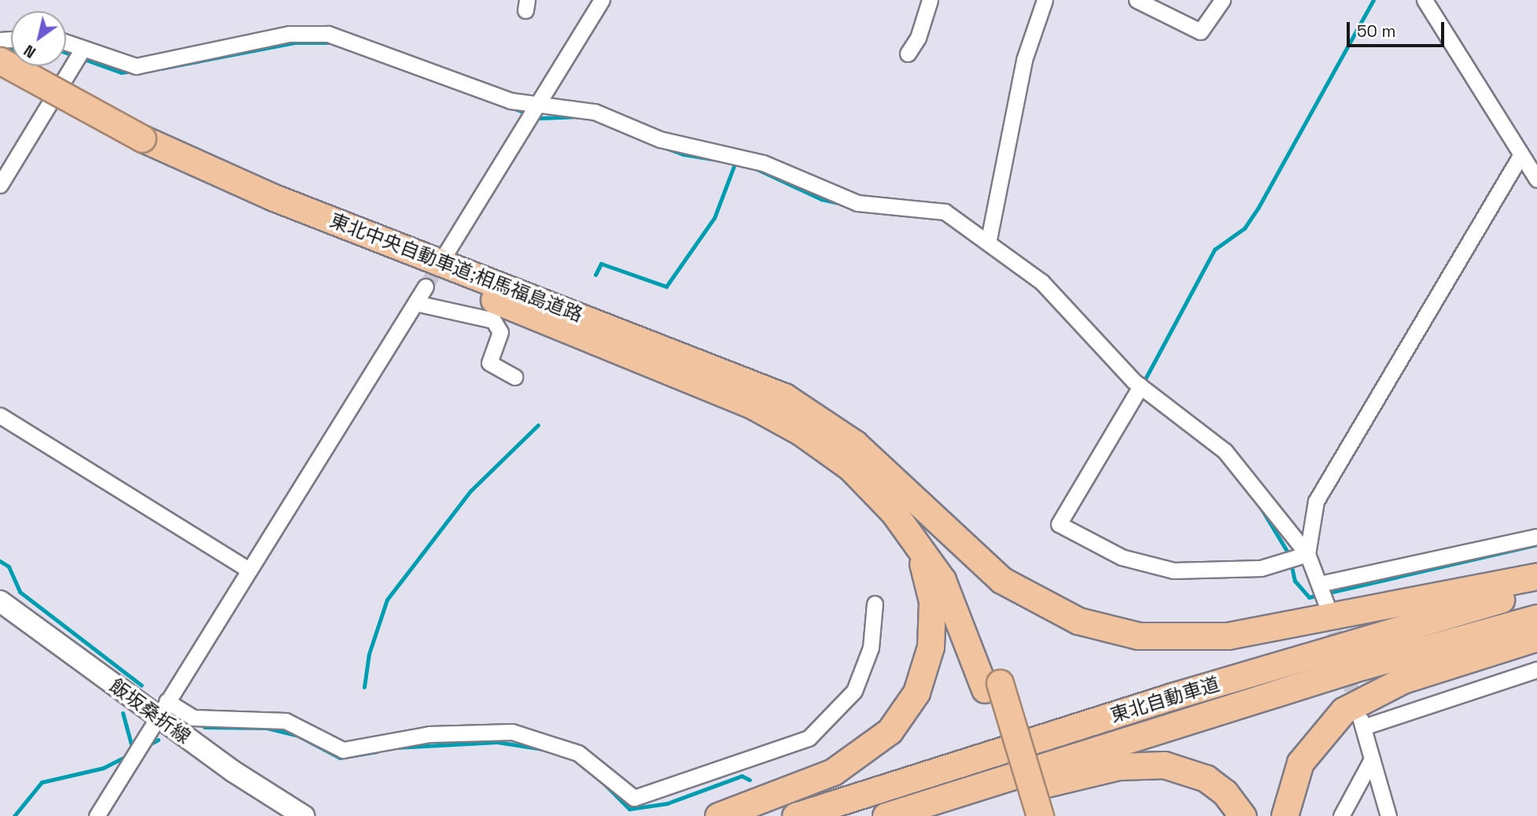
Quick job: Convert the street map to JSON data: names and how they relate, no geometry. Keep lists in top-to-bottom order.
{
  "streets": {
    "highway": ["東北中央自動車道;相馬福島道路", "東北自動車道"],
    "main road": ["飯坂桑折線"]
  },
  "scale_bar": "50 m",
  "north": "bottom left"
}
